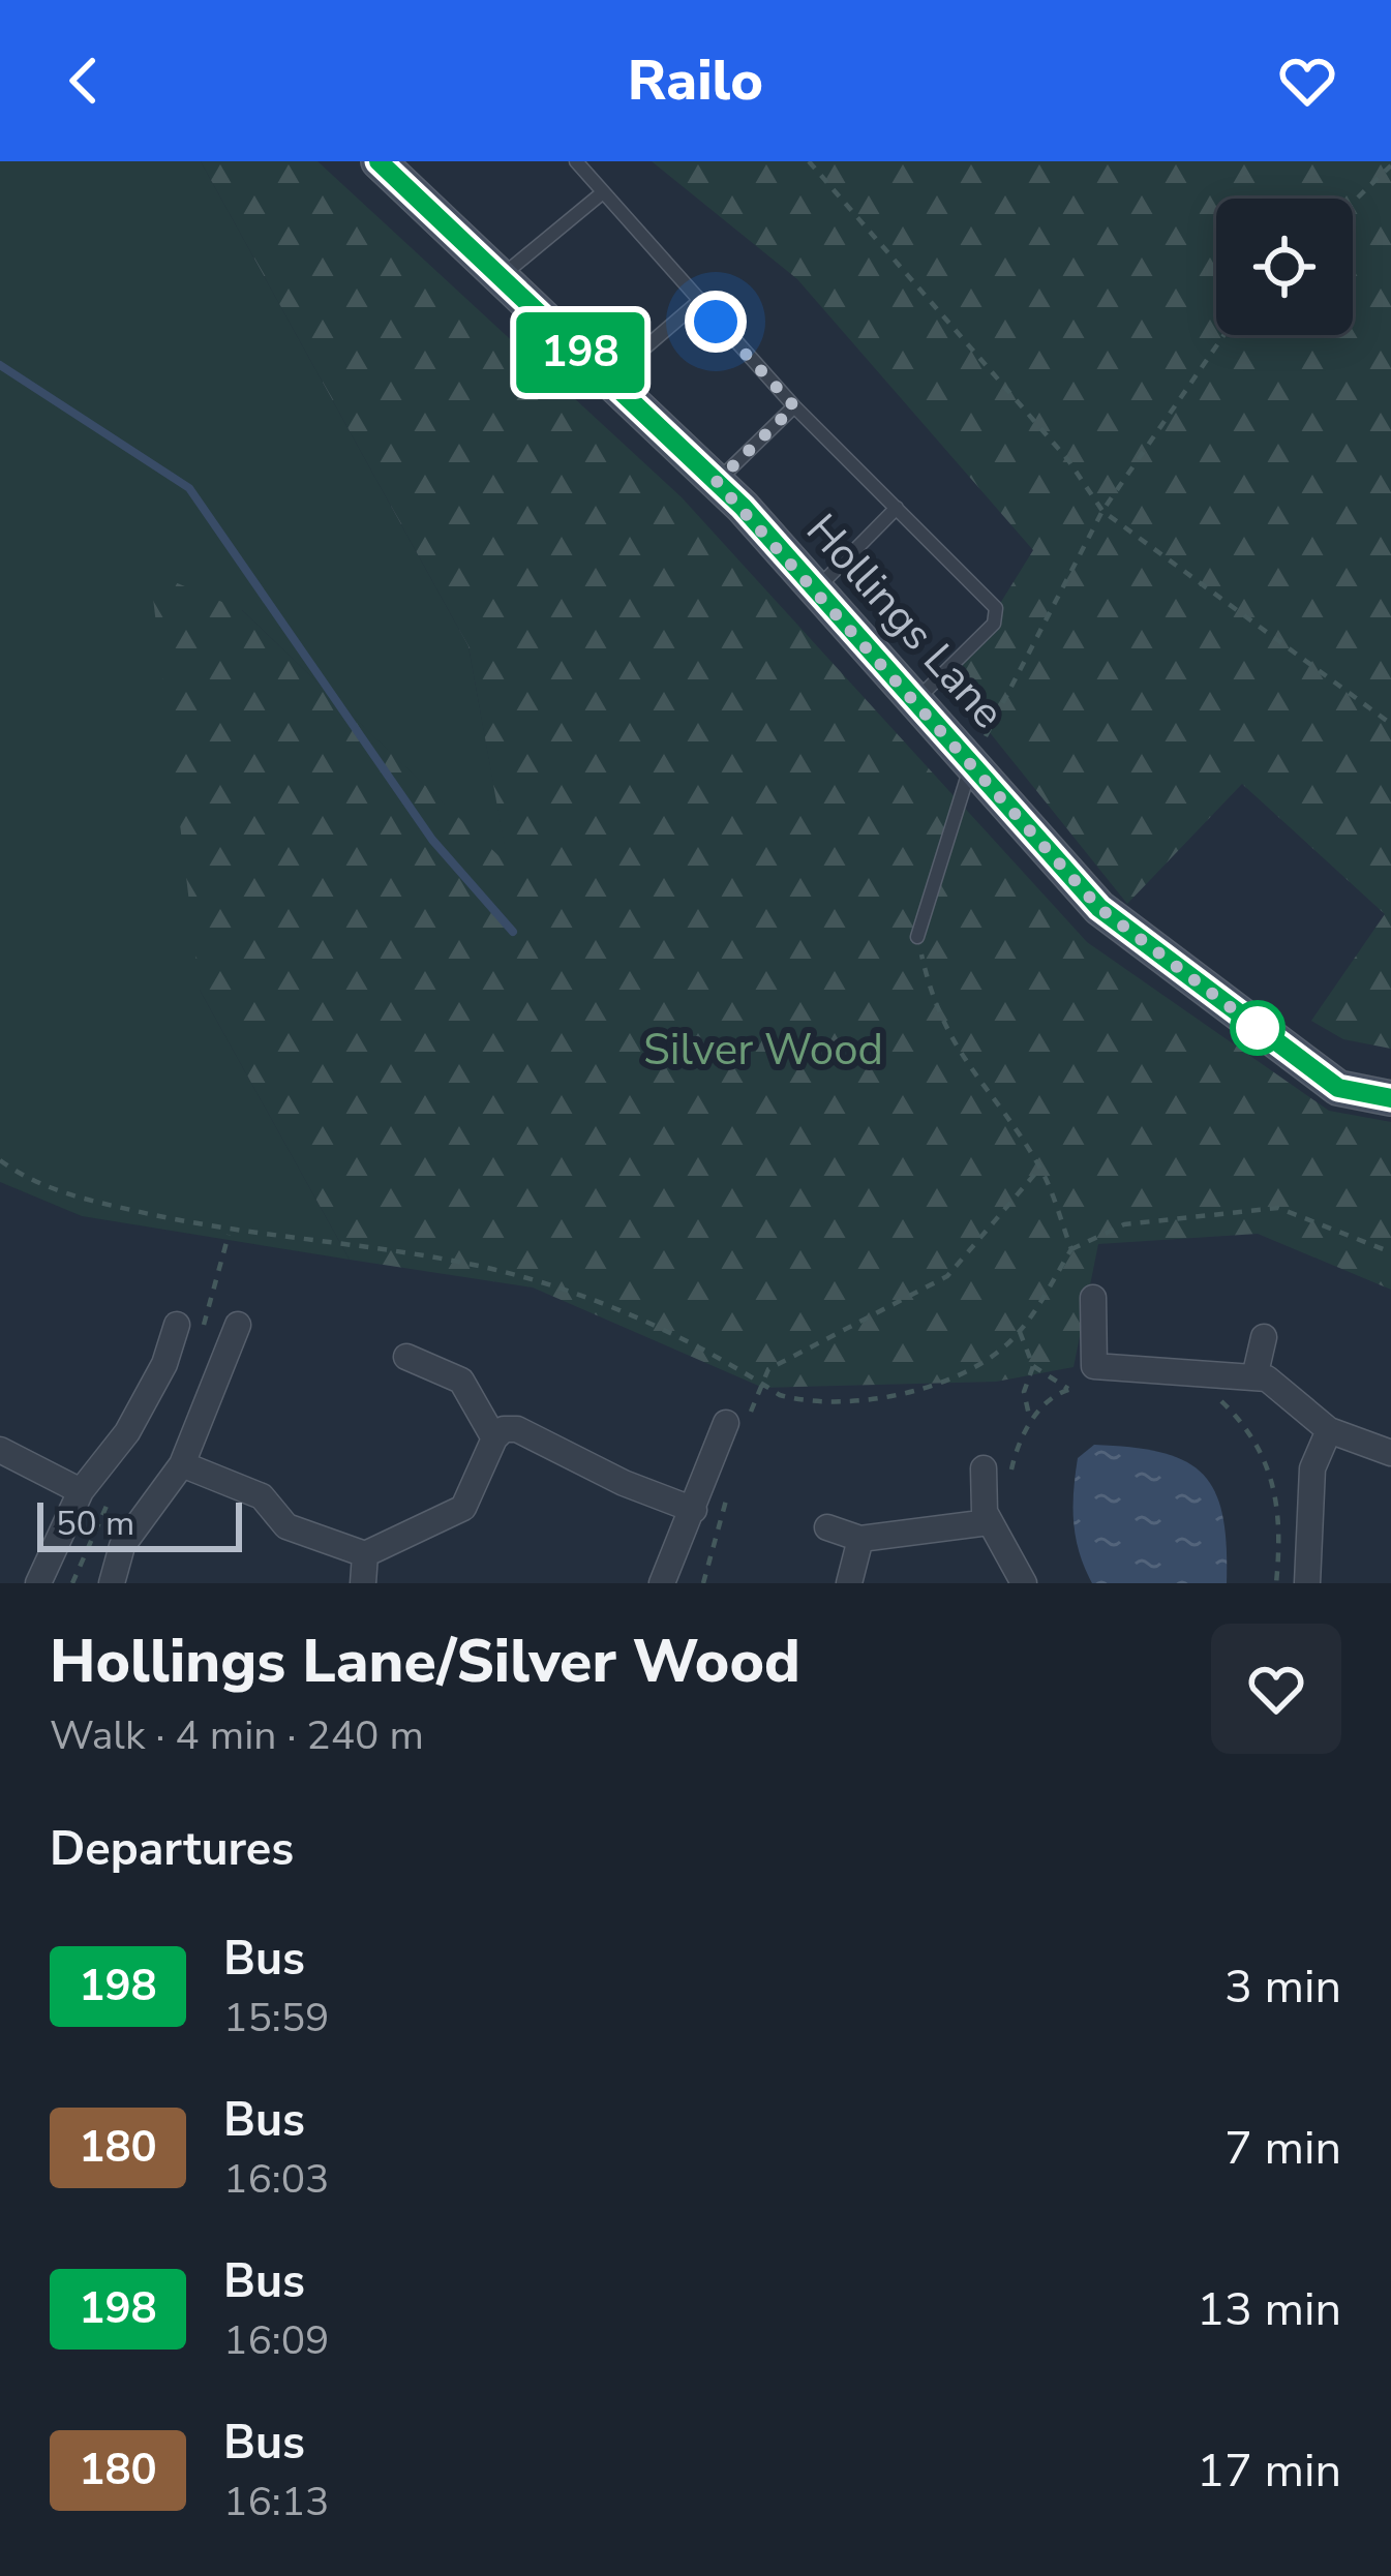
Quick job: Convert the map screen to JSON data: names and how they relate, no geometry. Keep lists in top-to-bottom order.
{
  "streets": {
    "street": ["Hollings Lane"]
  },
  "parks": ["Silver Wood"],
  "lines": ["bus line 198"],
  "scale_bar": "50 m",
  "page": {
    "header": "Railo",
    "on_map": "198",
    "scale": "50 m",
    "heading": [
      ["Hollings Lane/Silver Wood", "Walk · 4 min · 240 m"],
      "Departures"
    ],
    "list": [
      {
        "mark": "198",
        "name": "Bus",
        "note": "15:59",
        "value": "3 min"
      },
      {
        "mark": "180",
        "name": "Bus",
        "note": "16:03",
        "value": "7 min"
      },
      {
        "mark": "198",
        "name": "Bus",
        "note": "16:09",
        "value": "13 min"
      },
      {
        "mark": "180",
        "name": "Bus",
        "note": "16:13",
        "value": "17 min"
      }
    ]
  }
}
